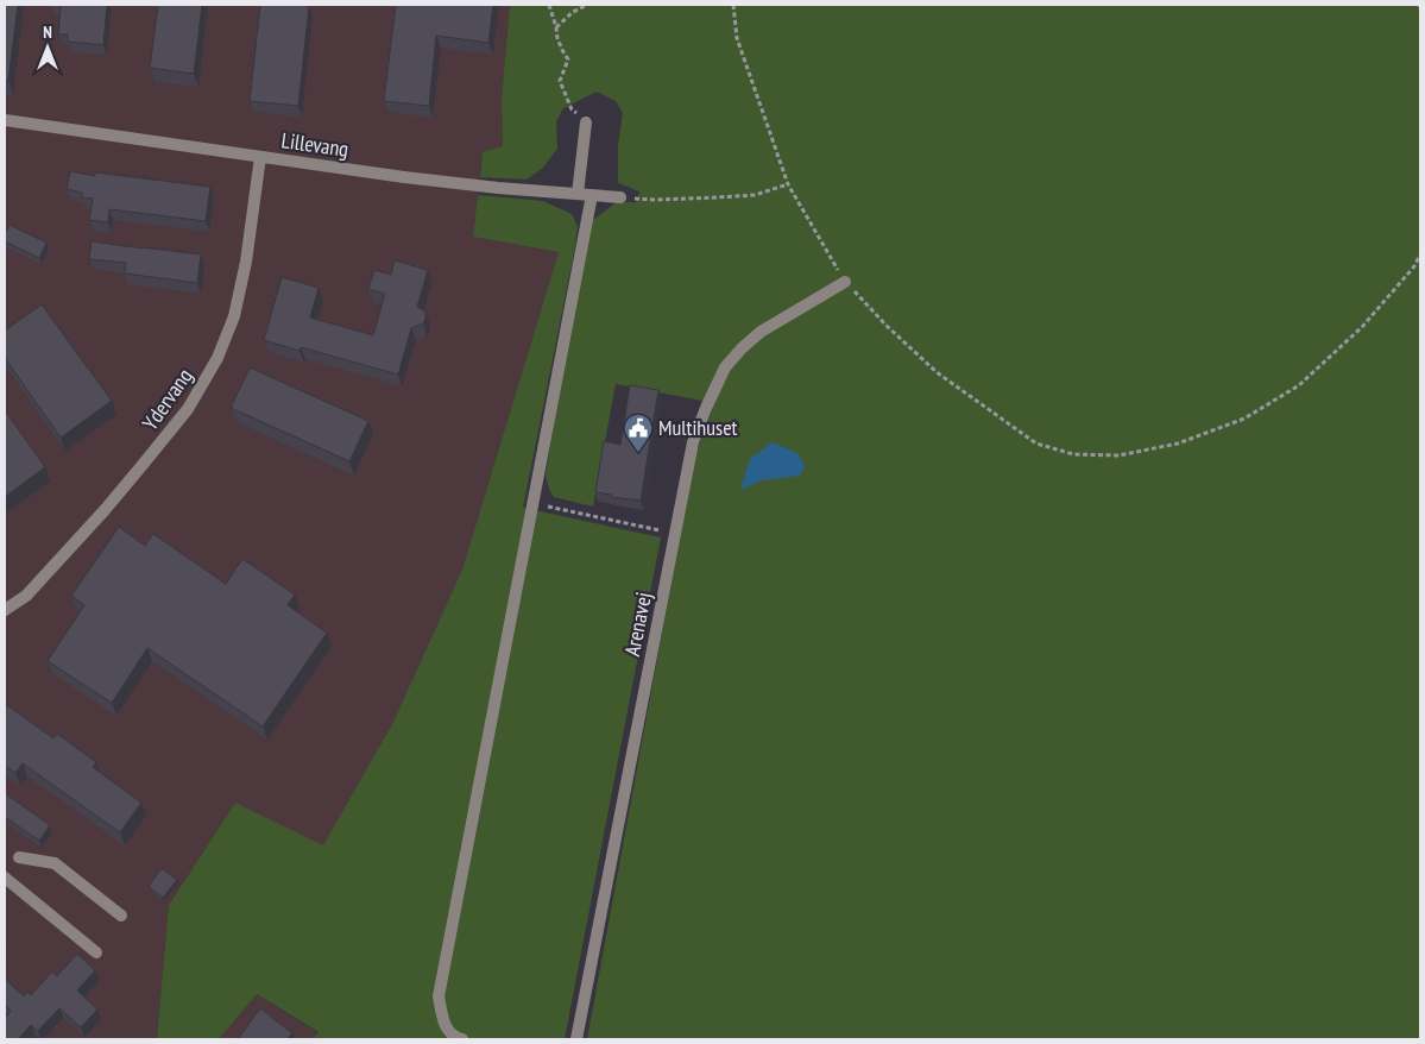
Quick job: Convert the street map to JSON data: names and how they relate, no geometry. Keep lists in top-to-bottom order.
{
  "streets": {
    "street": ["Lillevang", "Ydervang", "Arenavej"]
  },
  "crossings": [
    ["Lillevang", "Ydervang"]
  ],
  "places": {
    "public building": ["Multihuset"]
  },
  "north": "top"
}
